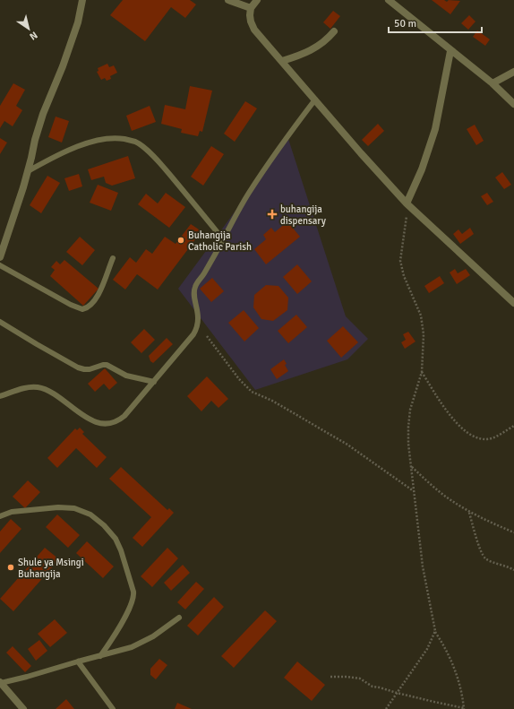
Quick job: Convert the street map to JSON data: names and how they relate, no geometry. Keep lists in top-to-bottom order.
{
  "places": {
    "health": ["buhangija dispensary"],
    "other": ["Buhangija Catholic Parish", "Shule ya Msingi Buhangija"]
  },
  "scale_bar": "50 m",
  "north": "bottom right"
}
